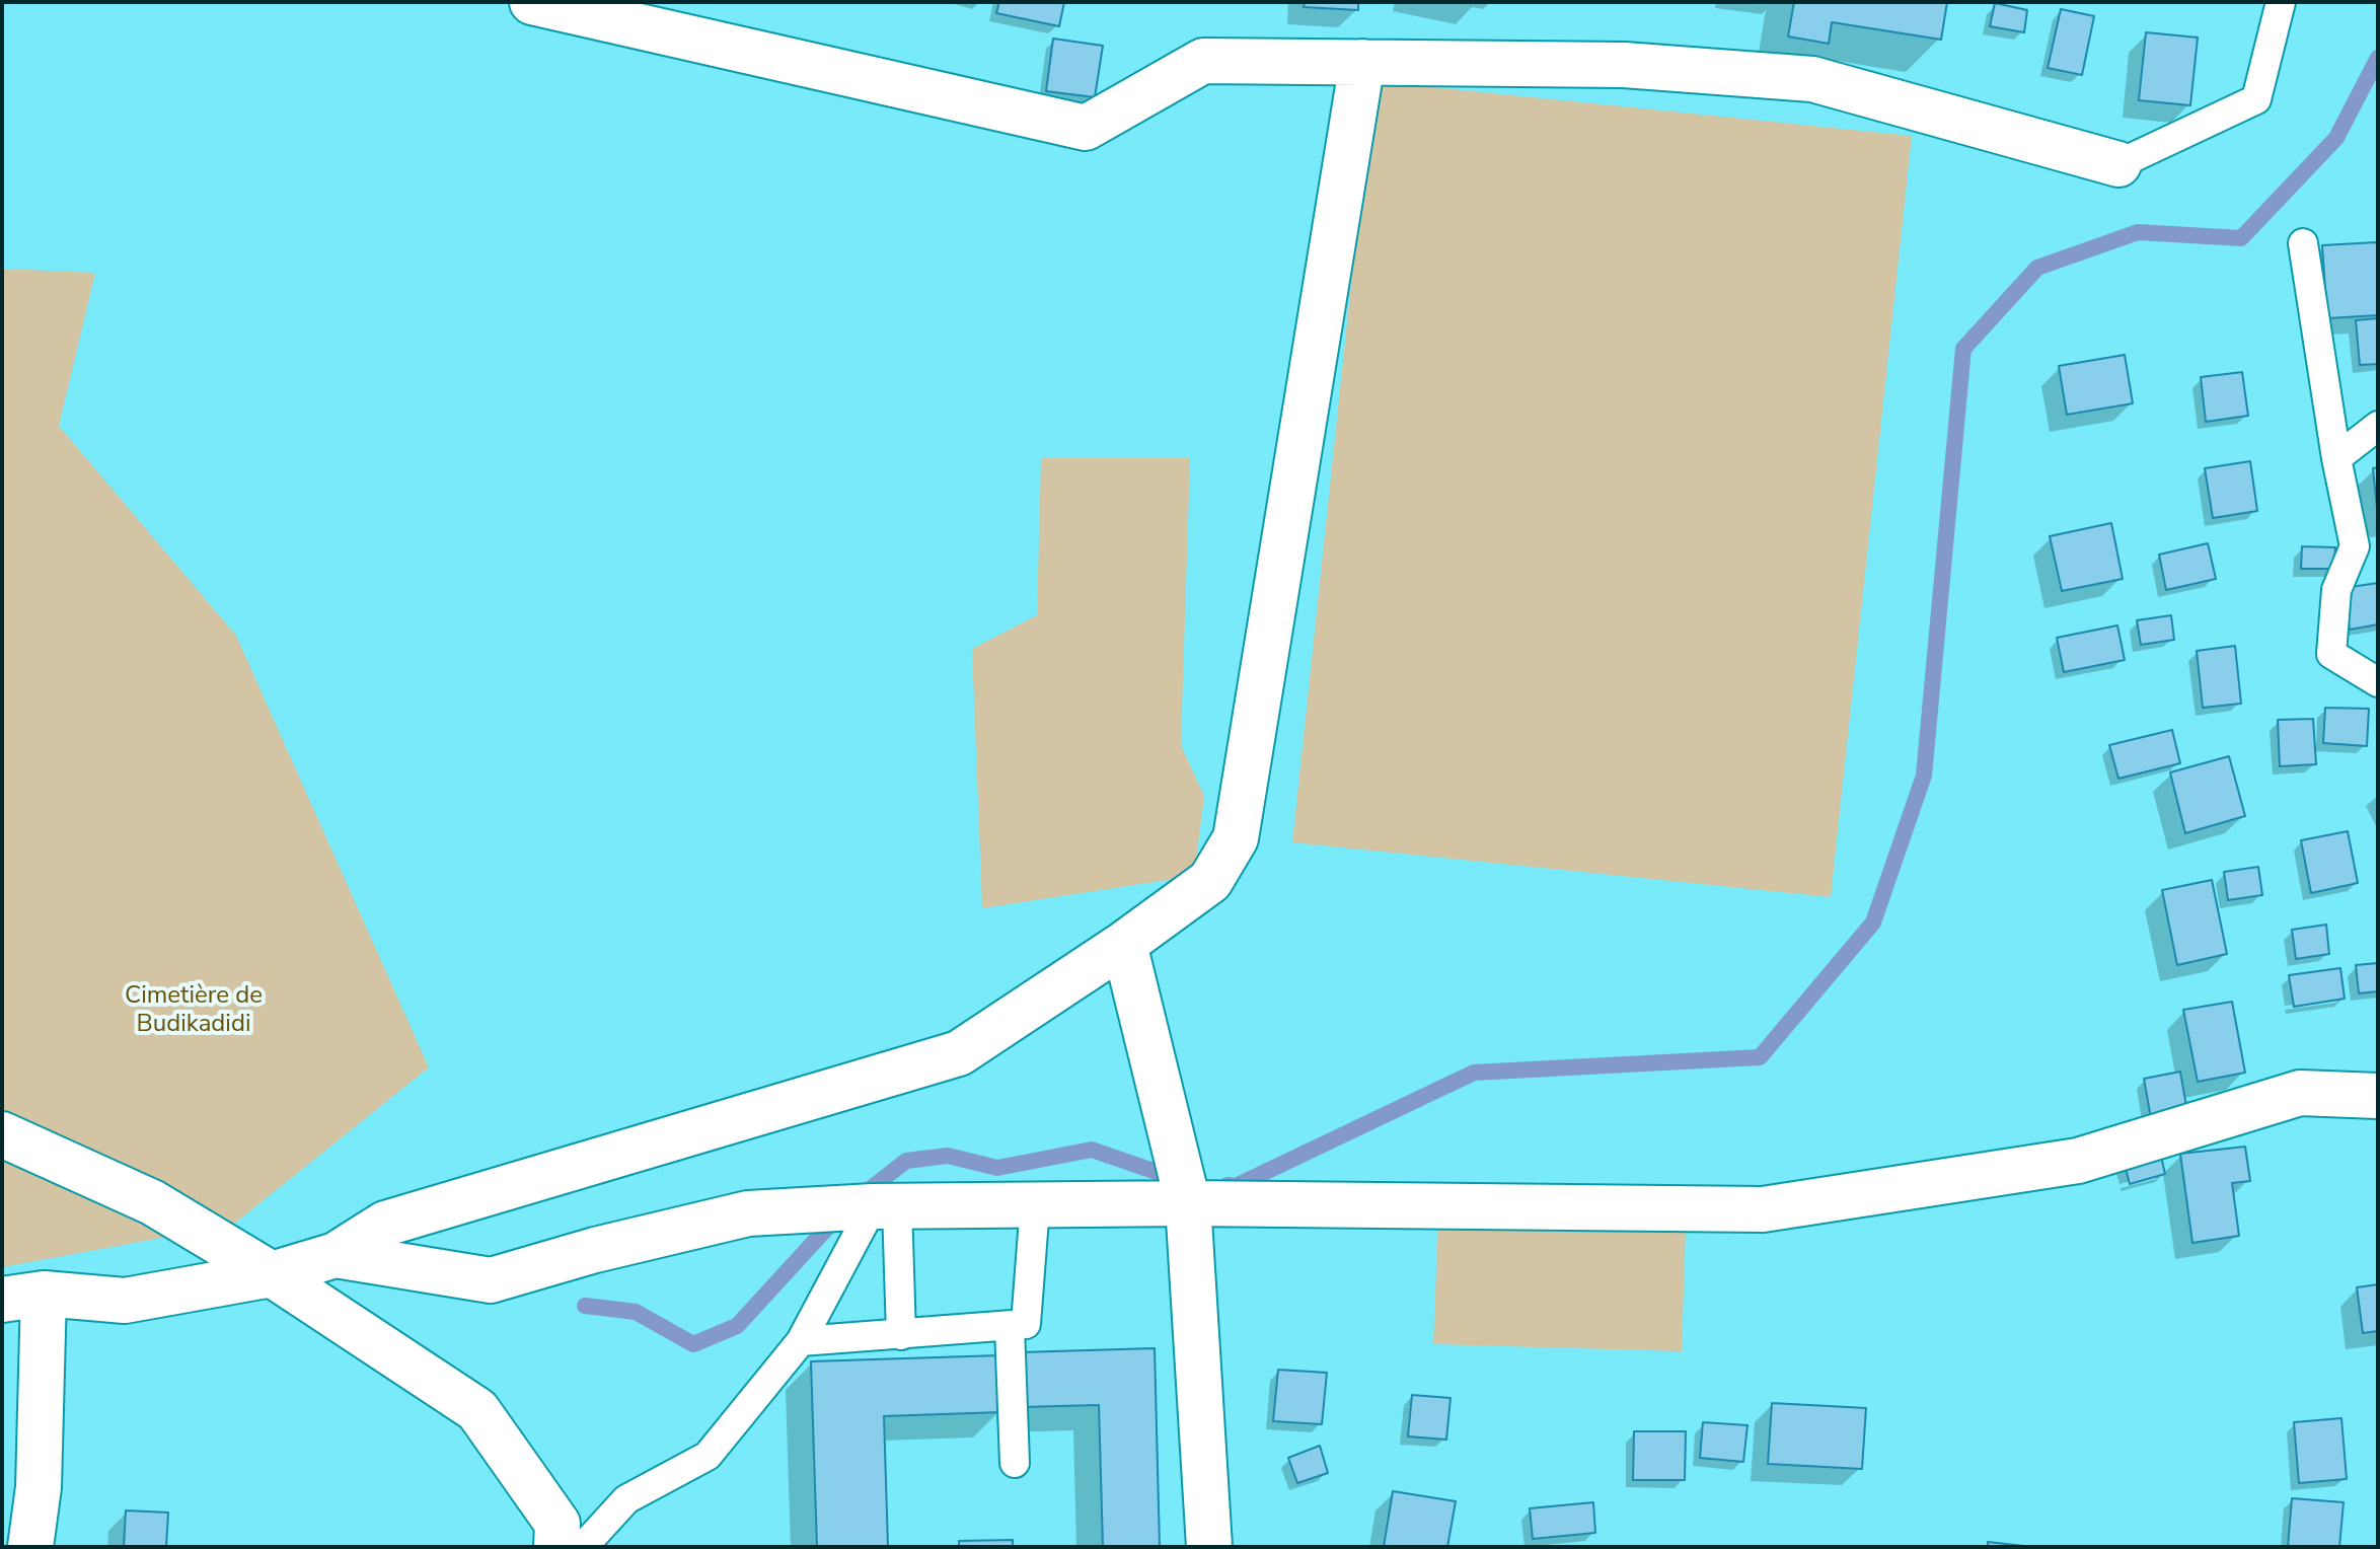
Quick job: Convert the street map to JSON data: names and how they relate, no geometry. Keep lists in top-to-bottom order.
{
  "parks": ["Cimetière de Budikadidi"]
}
